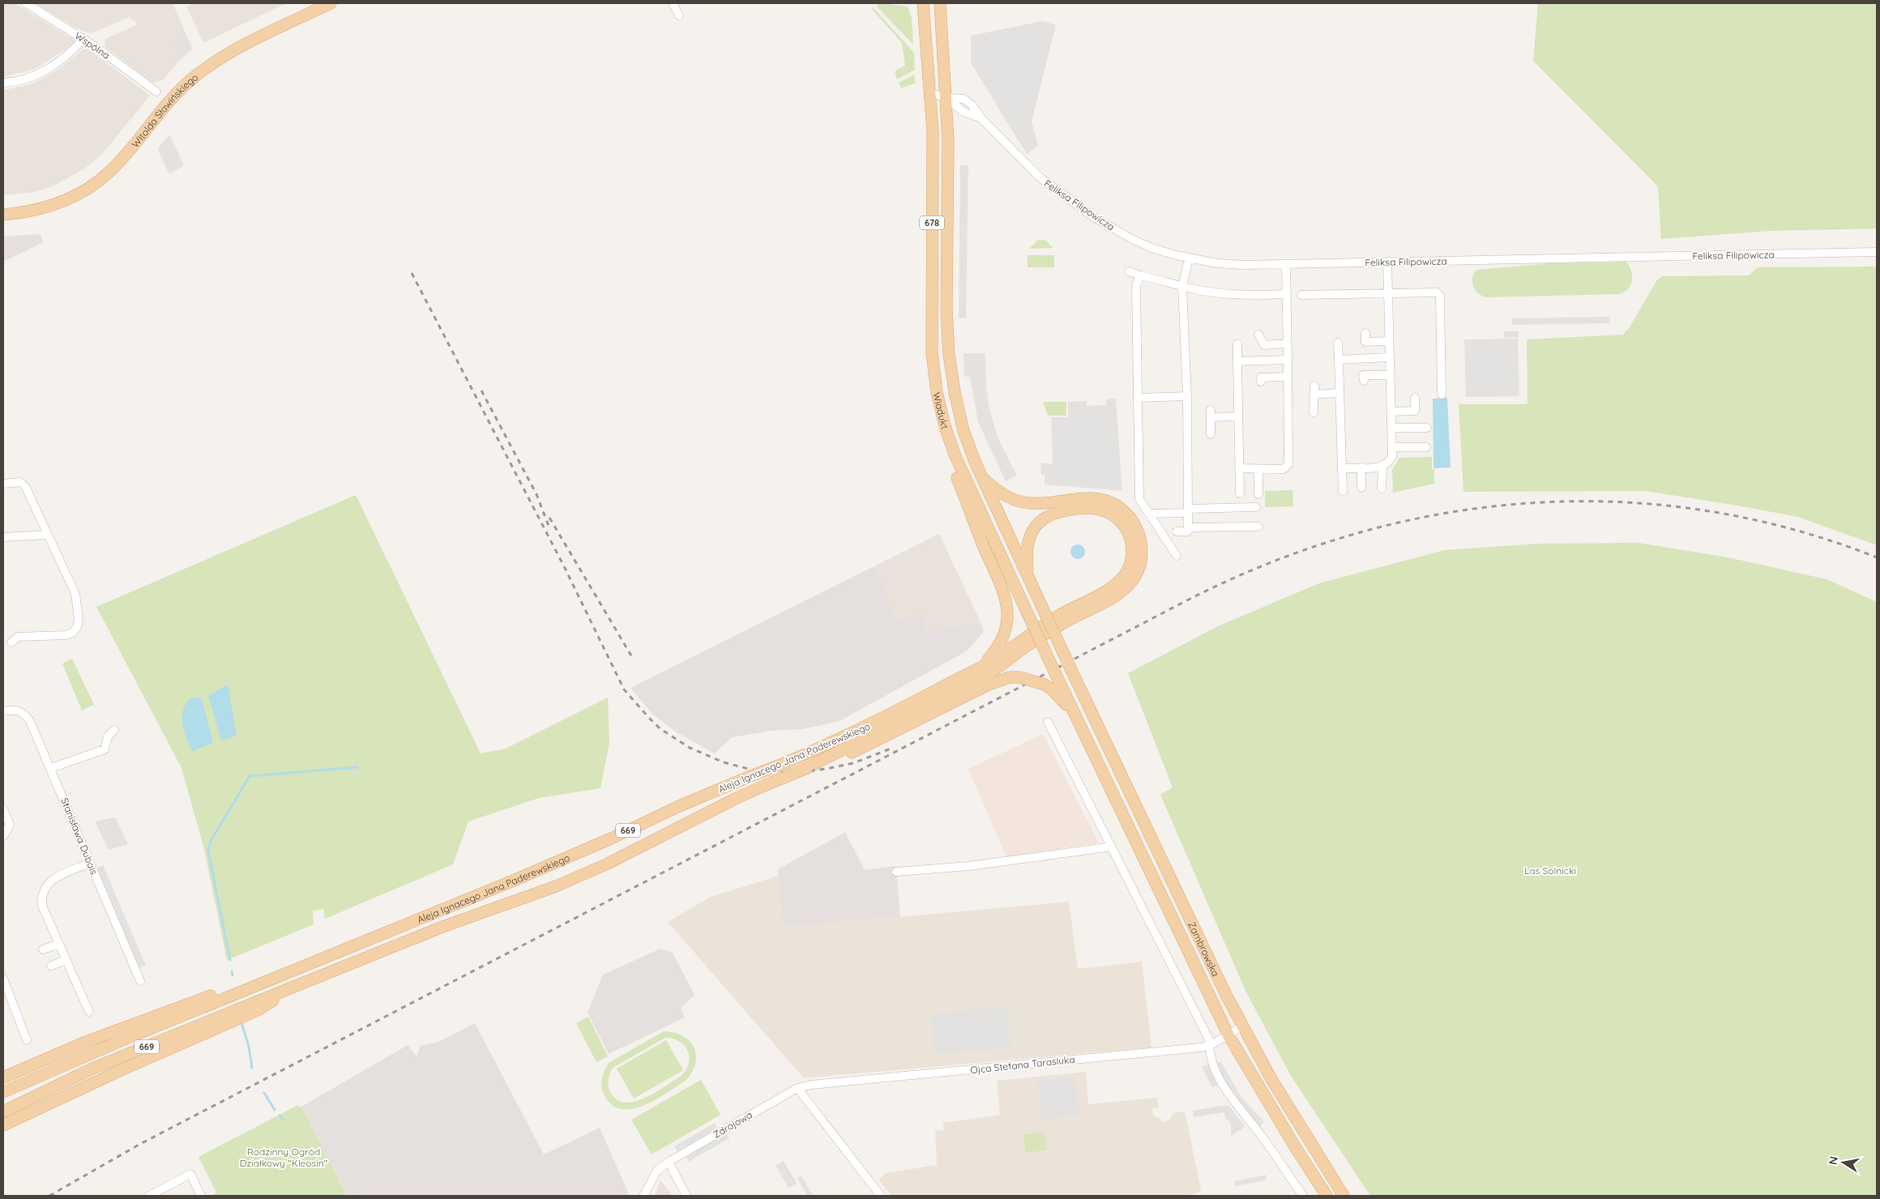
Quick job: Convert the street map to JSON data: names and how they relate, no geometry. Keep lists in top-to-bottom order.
{
  "streets": {
    "main road": [
      "Witolda Sławińskiego",
      "678",
      "Wiadukt",
      "Aleja Ignacego Jana Paderewskiego",
      "669",
      "Zambrowska"
    ],
    "street": [
      "Wspólna",
      "Feliksa Filipowicza",
      "Stanisława Dubois",
      "Ojca Stefana Tarasiuka",
      "Zdrojowa"
    ]
  },
  "crossings": [
    ["Feliksa Filipowicza", "678"],
    ["Feliksa Filipowicza", "Wiadukt"],
    ["678", "Wiadukt"],
    ["Wiadukt", "Zambrowska"],
    ["Zambrowska", "Ojca Stefana Tarasiuka"],
    ["Ojca Stefana Tarasiuka", "Zdrojowa"]
  ],
  "parks": ["Las Solnicki", "Rodzinny Ogród Działkowy \"Kleosin\""],
  "north": "left"
}
